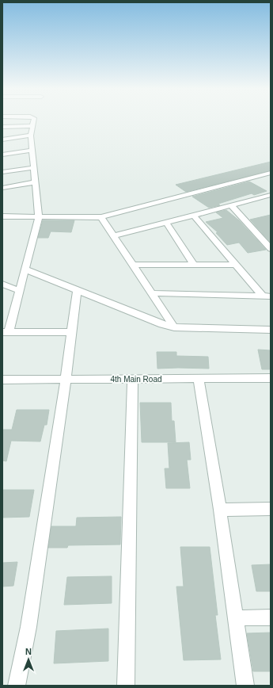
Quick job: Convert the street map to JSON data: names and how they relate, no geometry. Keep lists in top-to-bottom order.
{
  "streets": {
    "street": ["4th Main Road"]
  },
  "north": "top"
}
